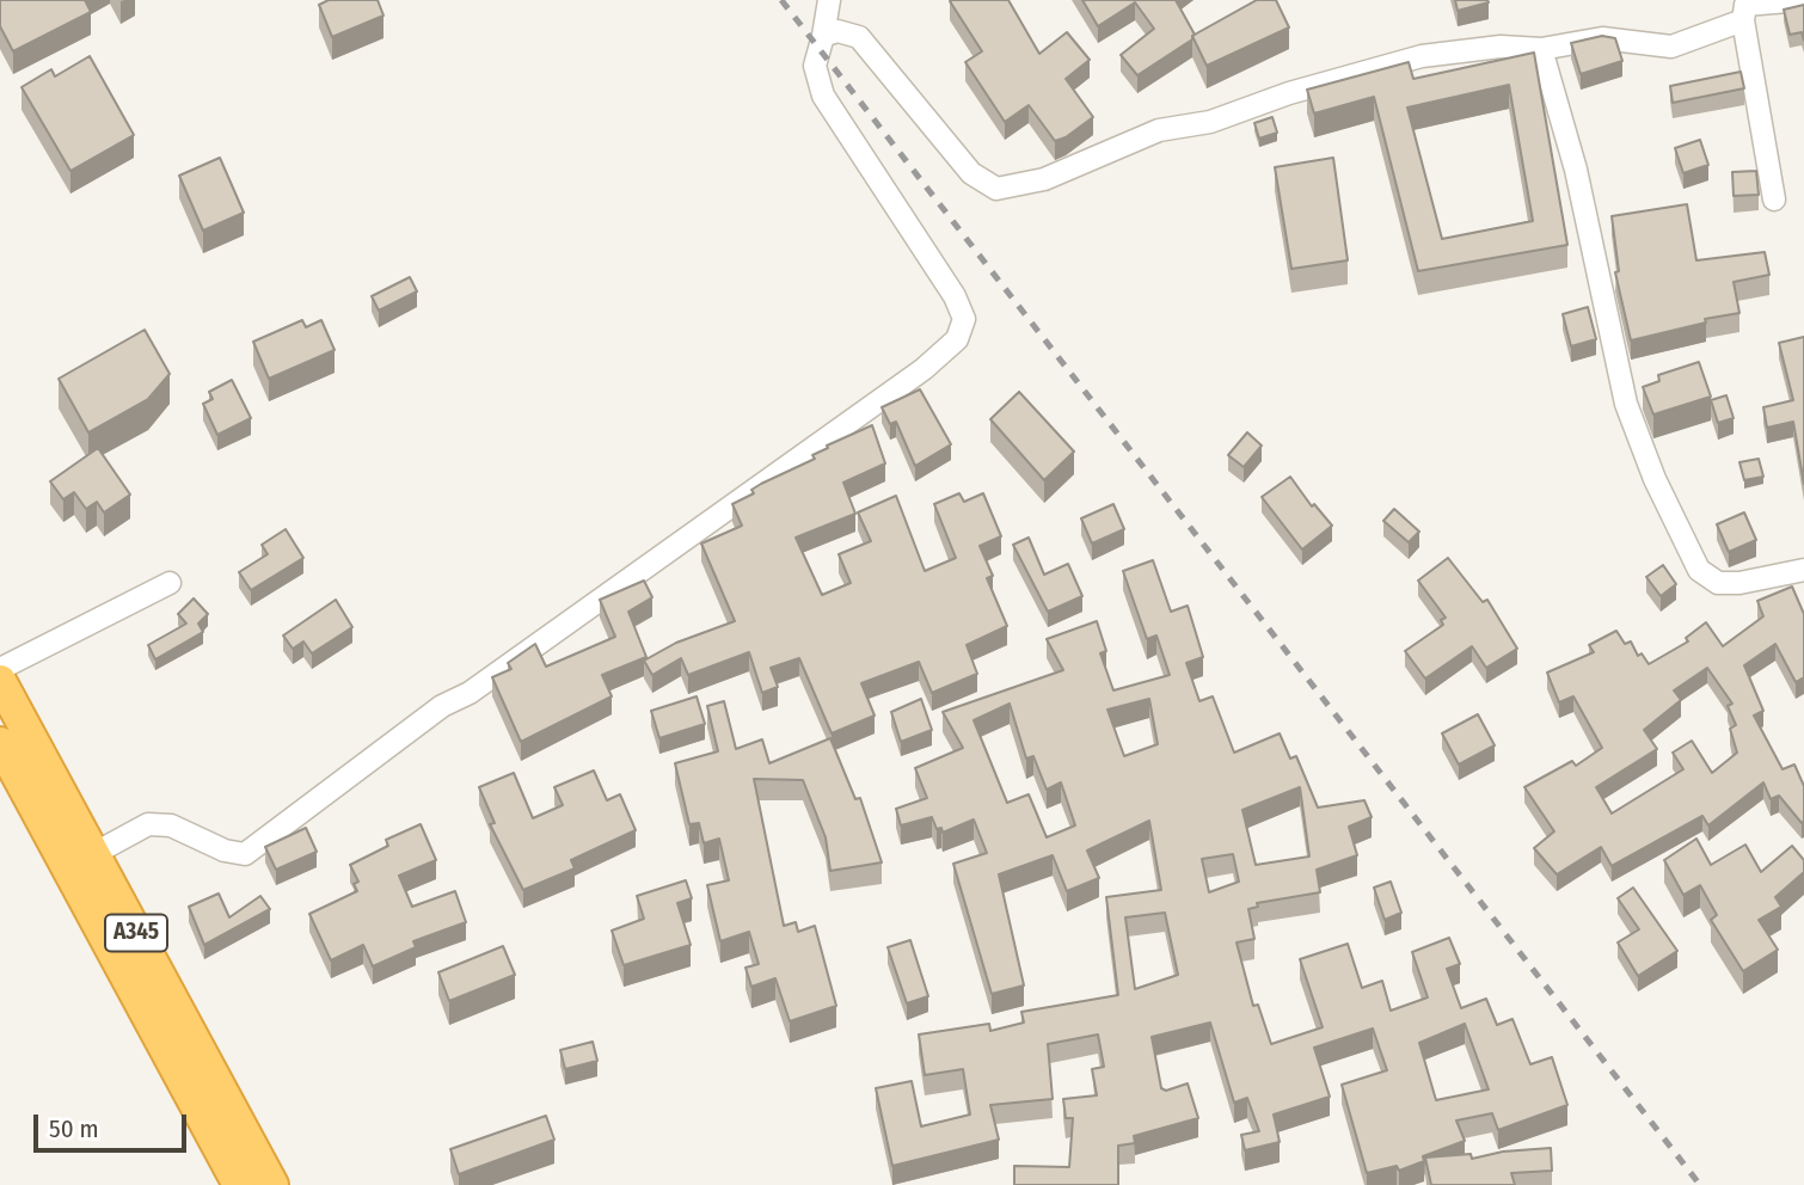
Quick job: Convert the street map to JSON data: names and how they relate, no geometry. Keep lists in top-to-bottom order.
{
  "streets": {
    "highway": ["A345"]
  },
  "scale_bar": "50 m"
}
